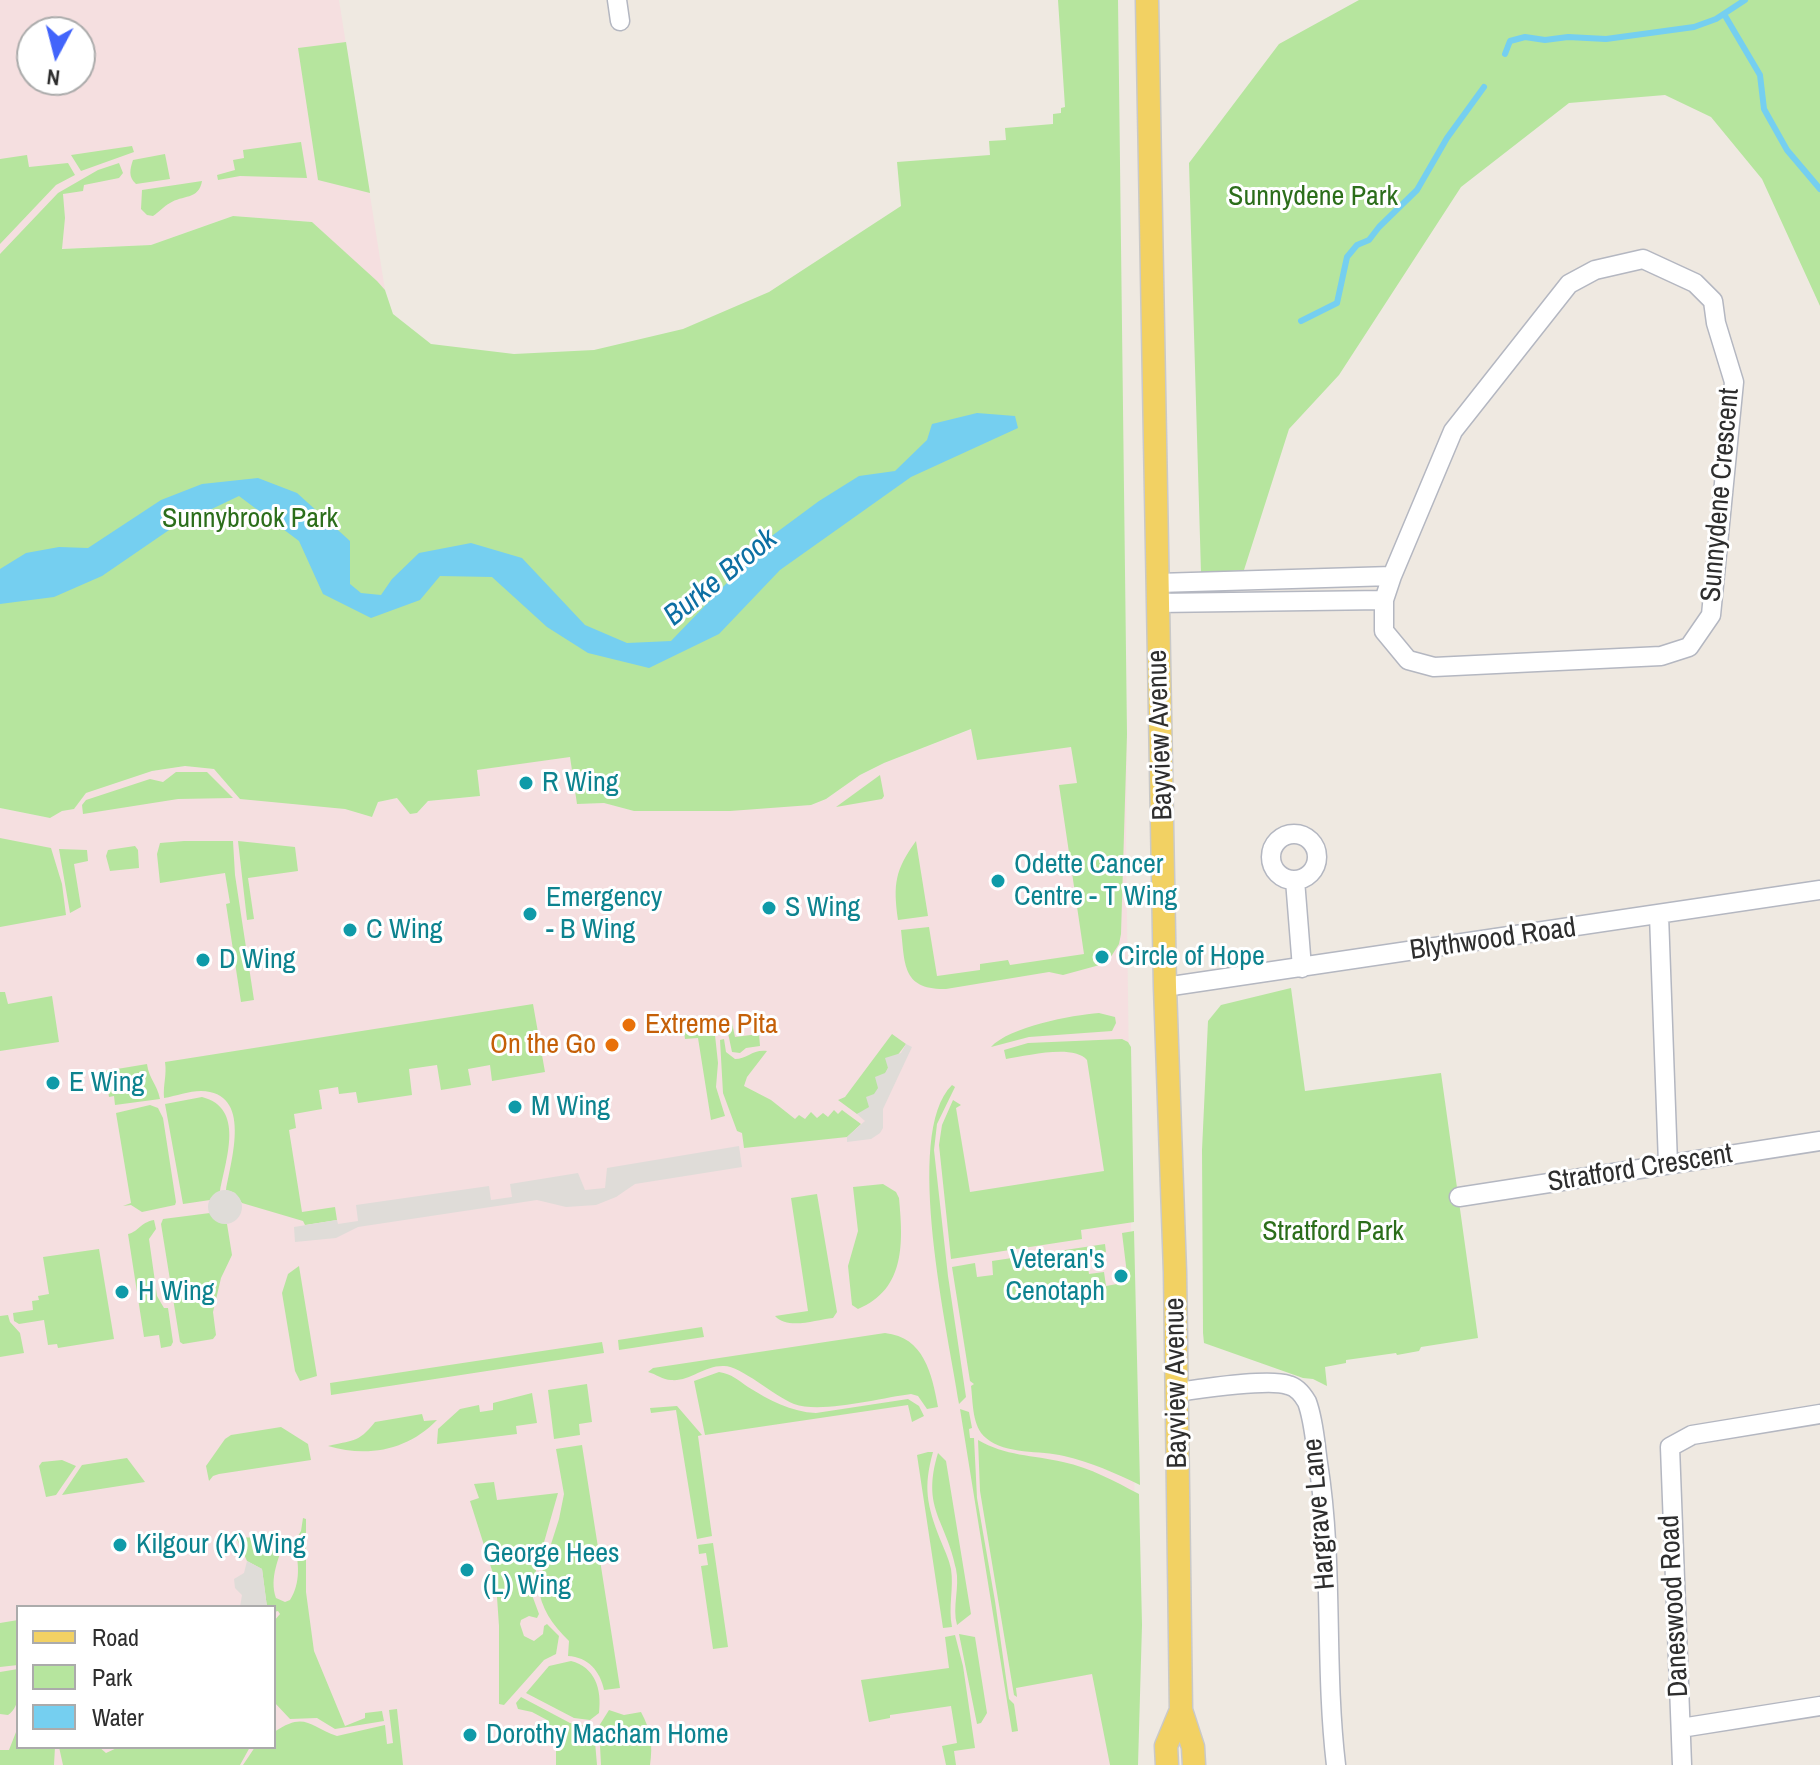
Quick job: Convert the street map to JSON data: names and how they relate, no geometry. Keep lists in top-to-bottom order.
{
  "streets": {
    "main road": ["Bayview Avenue"],
    "street": [
      "Sunnydene Crescent",
      "Blythwood Road",
      "Stratford Crescent",
      "Hargrave Lane",
      "Daneswood Road"
    ]
  },
  "crossings": [
    ["Bayview Avenue", "Blythwood Road"],
    ["Bayview Avenue", "Hargrave Lane"]
  ],
  "water": ["Burke Brook"],
  "parks": ["Sunnydene Park", "Sunnybrook Park", "Stratford Park"],
  "places": [
    "R Wing",
    "Odette Cancer Centre - T Wing",
    "S Wing",
    "Emergency - B Wing",
    "C Wing",
    "Circle of Hope",
    "D Wing",
    "Extreme Pita",
    "On the Go",
    "E Wing",
    "M Wing",
    "Veteran's Cenotaph",
    "H Wing",
    "Kilgour (K) Wing",
    "George Hees (L) Wing",
    "Dorothy Macham Home"
  ],
  "legend": ["Road", "Park", "Water"],
  "north": "bottom"
}
